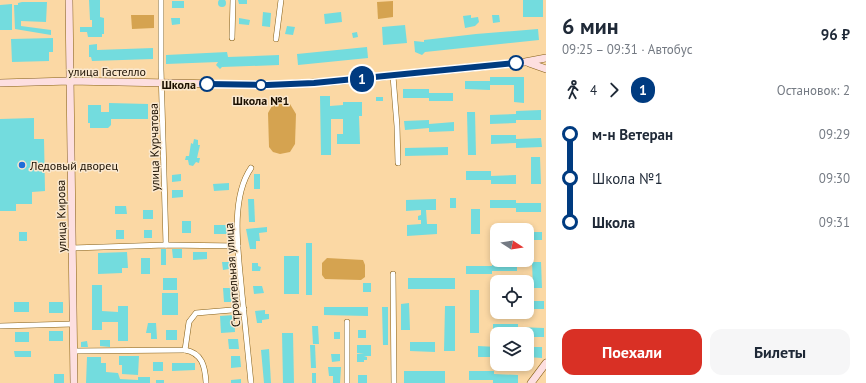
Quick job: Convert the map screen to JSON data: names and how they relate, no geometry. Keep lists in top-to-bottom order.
{
  "streets": {
    "main road": ["улица Гастелло", "улица Кирова"],
    "street": ["улица Курчатова", "Строительная улица"]
  },
  "crossings": [
    ["улица Гастелло", "улица Курчатова"],
    ["улица Гастелло", "улица Кирова"]
  ],
  "places": ["Школа", "Школа №1", "Ледовый дворец"],
  "lines": ["bus line 1"],
  "north": "right",
  "page": {
    "on_map": "1",
    "heading": ["6 мин", "09:25 – 09:31 · Автобус", "96 ₽"],
    "legs": ["4", "1", "Остановок: 2"],
    "list": [
      {
        "name": "м-н Ветеран",
        "value": "09:29"
      },
      {
        "name": "Школа №1",
        "value": "09:30"
      },
      {
        "name": "Школа",
        "value": "09:31"
      }
    ],
    "buttons": ["Поехали", "Билеты"]
  }
}
